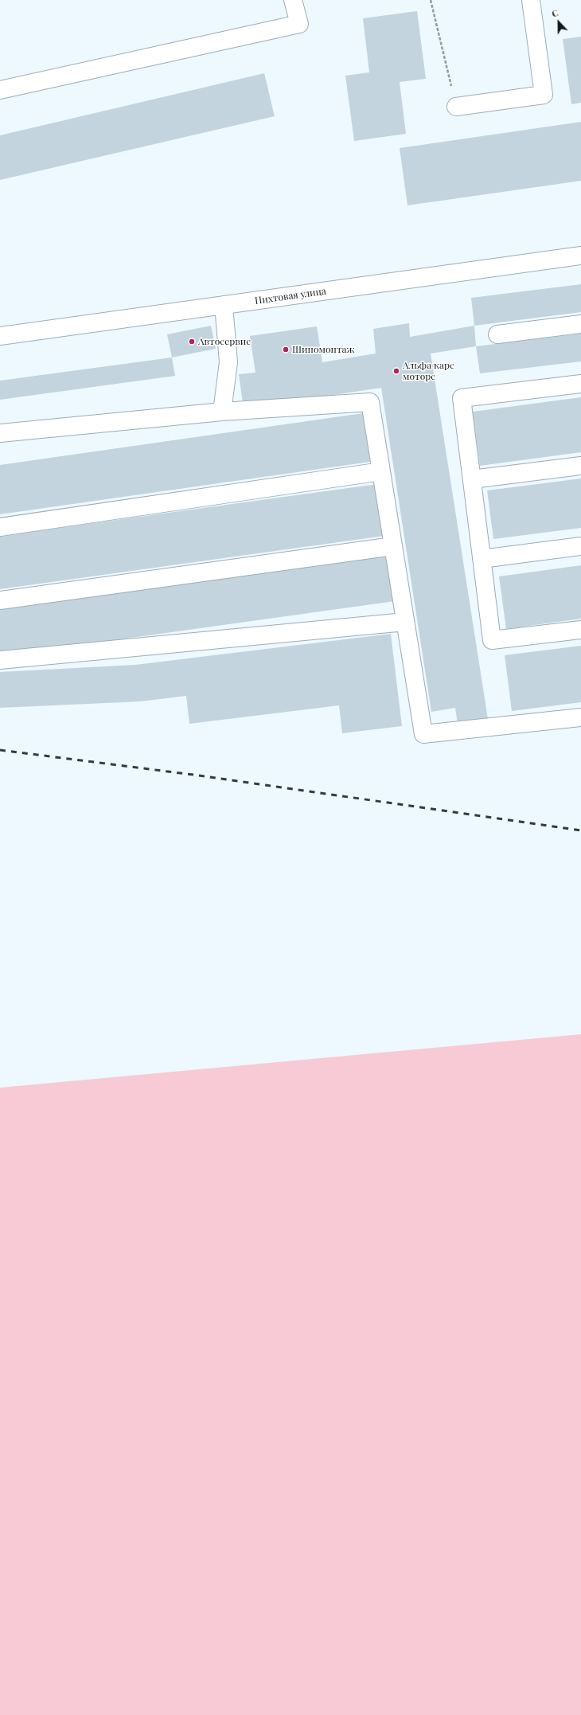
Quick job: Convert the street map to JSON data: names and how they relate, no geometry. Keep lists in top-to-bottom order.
{
  "streets": {
    "street": ["Пихтовая улица"]
  },
  "places": ["Автосервис", "Шиномонтаж", "Альфа карс моторс"],
  "north": "top"
}
